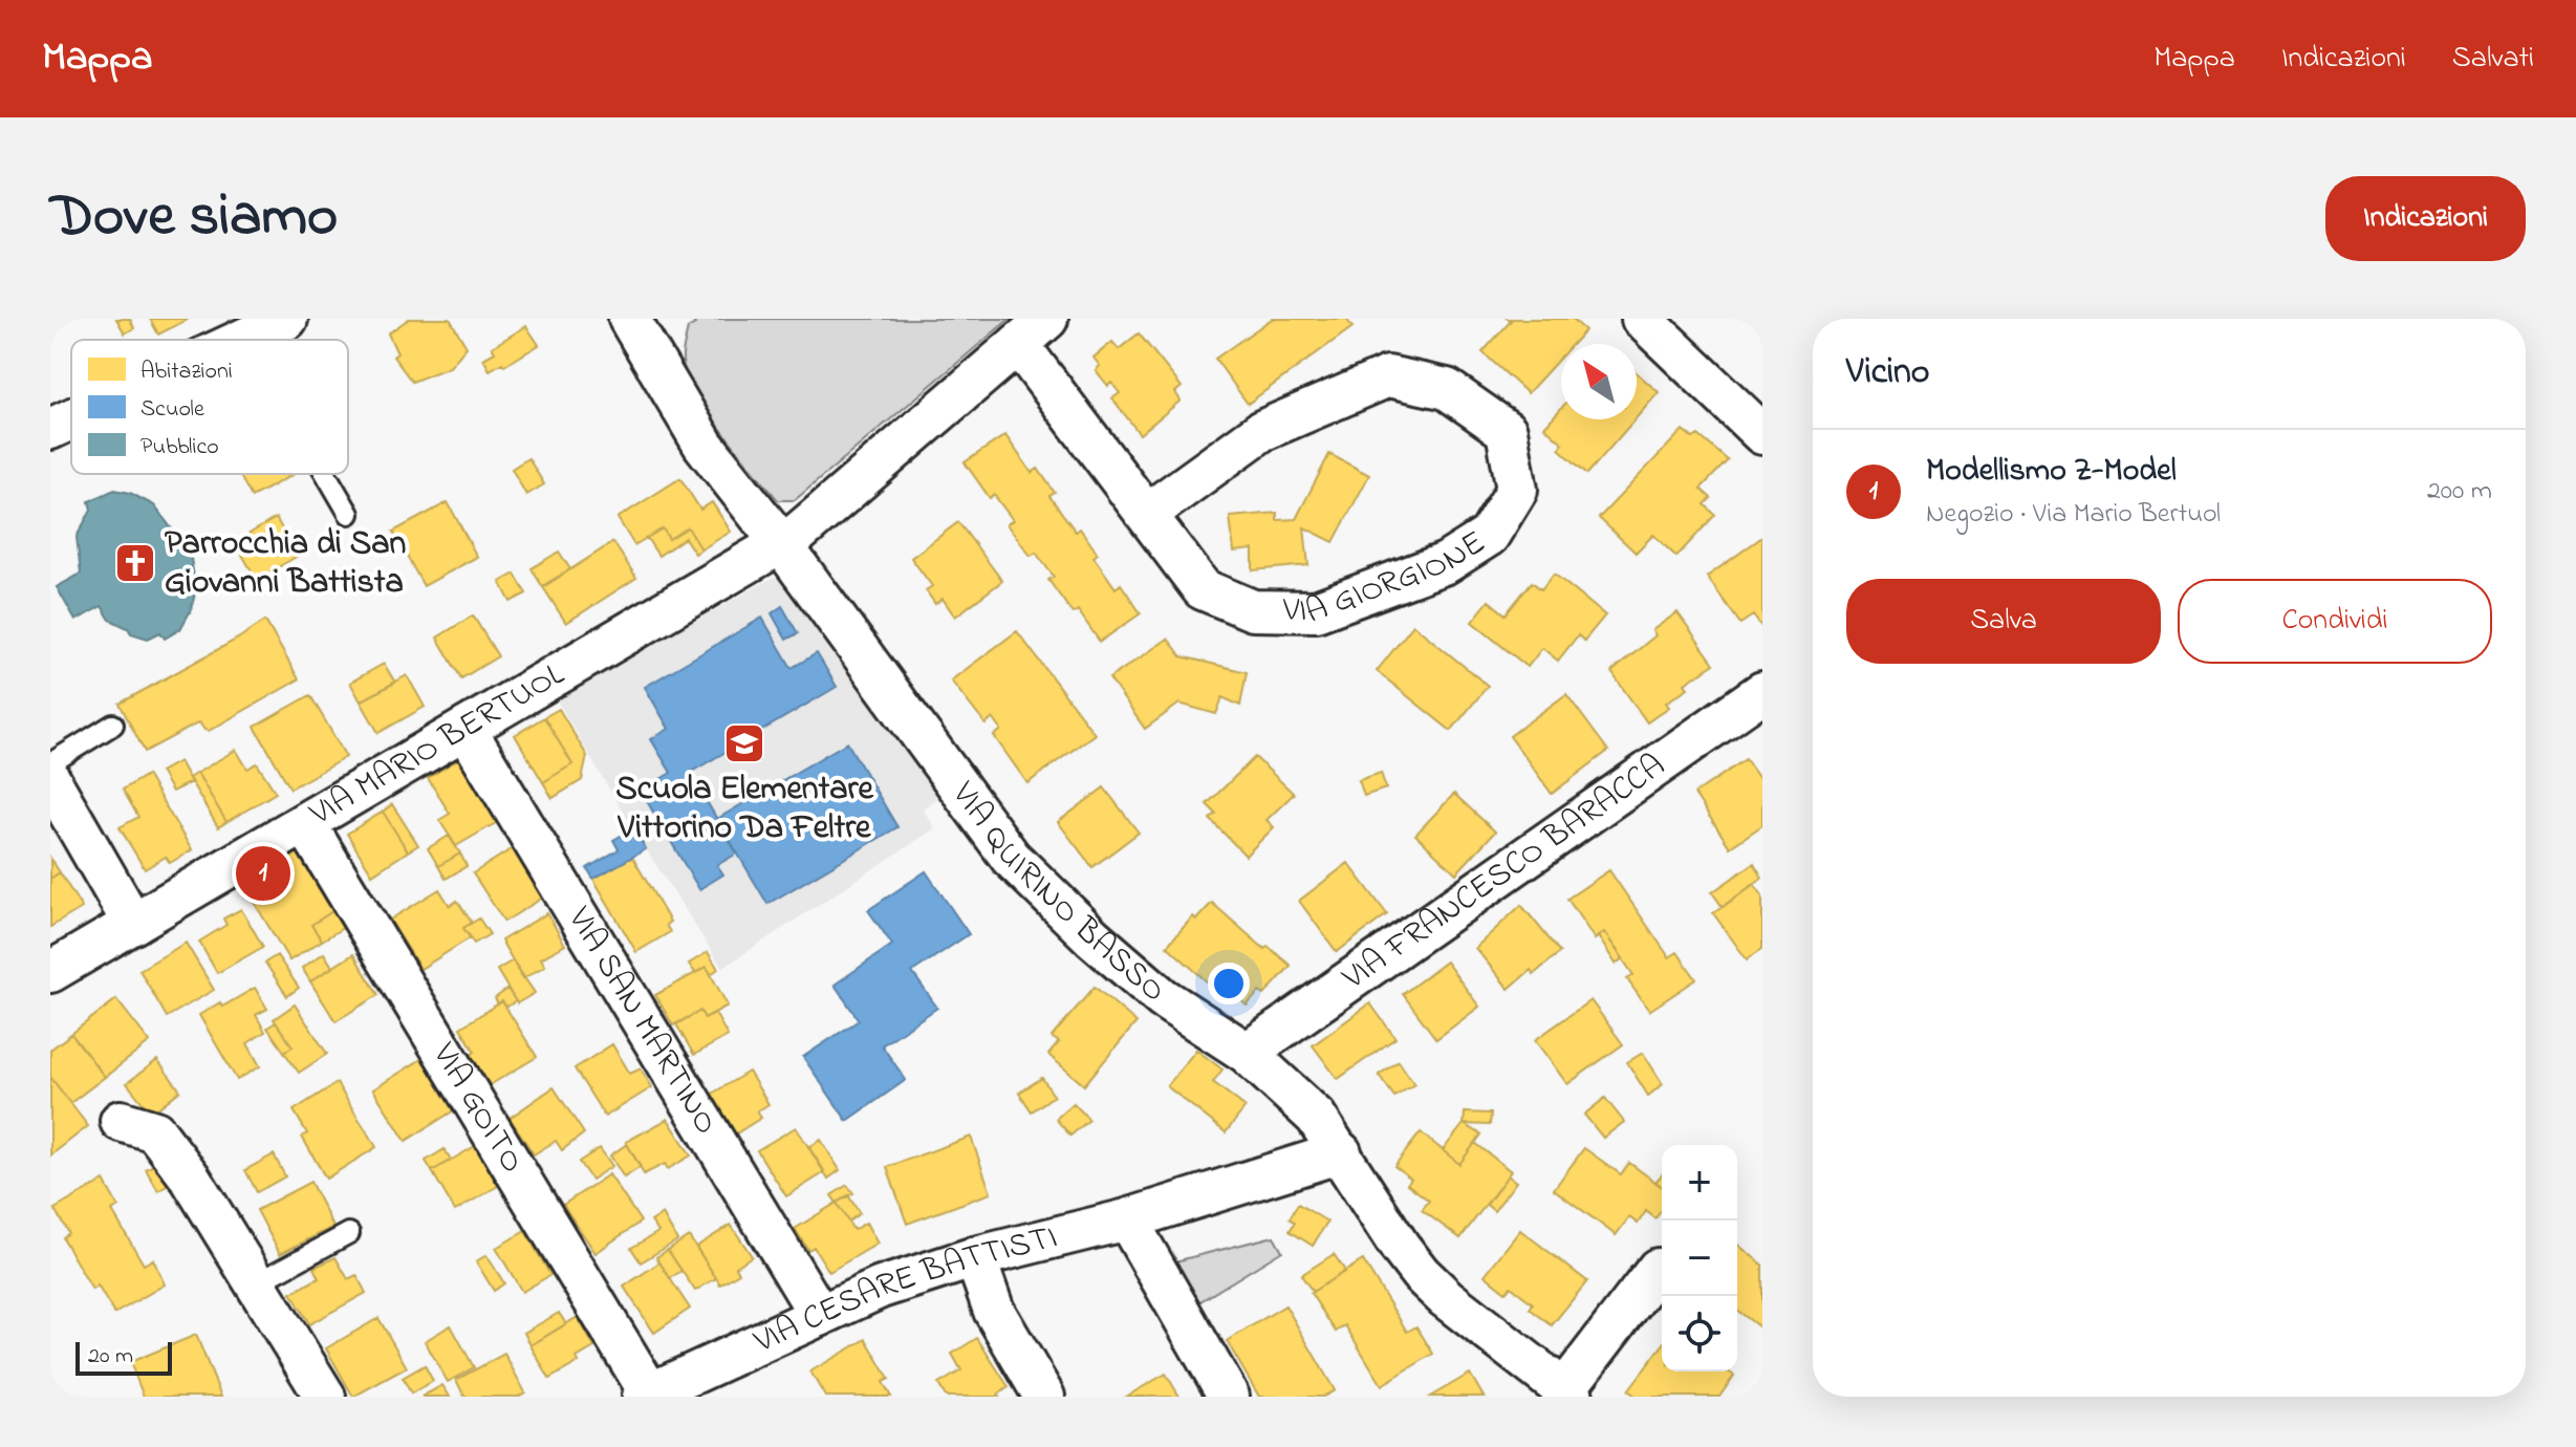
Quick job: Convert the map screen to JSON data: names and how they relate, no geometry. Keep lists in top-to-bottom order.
{
  "streets": {
    "street": [
      "VIA GIORGIONE",
      "VIA MARIO BERTUOL",
      "VIA FRANCESCO BARACCA",
      "VIA QUIRINO BASSO",
      "VIA SAN MARTINO",
      "VIA GOITO",
      "VIA CESARE BATTISTI"
    ]
  },
  "crossings": [
    ["VIA GIORGIONE", "VIA MARIO BERTUOL"],
    ["VIA MARIO BERTUOL", "VIA QUIRINO BASSO"],
    ["VIA MARIO BERTUOL", "VIA SAN MARTINO"],
    ["VIA MARIO BERTUOL", "VIA GOITO"],
    ["VIA FRANCESCO BARACCA", "VIA QUIRINO BASSO"],
    ["VIA QUIRINO BASSO", "VIA CESARE BATTISTI"],
    ["VIA SAN MARTINO", "VIA CESARE BATTISTI"],
    ["VIA GOITO", "VIA CESARE BATTISTI"]
  ],
  "places": {
    "church": ["Parrocchia di San Giovanni Battista"],
    "school or university": ["Scuola Elementare Vittorino Da Feltre"]
  },
  "legend": ["Abitazioni", "Scuole", "Pubblico"],
  "scale_bar": "20 m",
  "north": "top left",
  "page": {
    "header": "Mappa",
    "nav": ["Mappa", "Indicazioni", "Salvati"],
    "title": "Dove siamo",
    "buttons": [
      "Indicazioni",
      ["Salva", "Condividi"]
    ],
    "heading": "Vicino",
    "list": [
      {
        "mark": "1",
        "name": "Modellismo Z-Model",
        "note": "Negozio · Via Mario Bertuol",
        "value": "200 m"
      }
    ],
    "pins": "1",
    "map_buttons": ["+", "−"],
    "scale": "20 m"
  }
}
